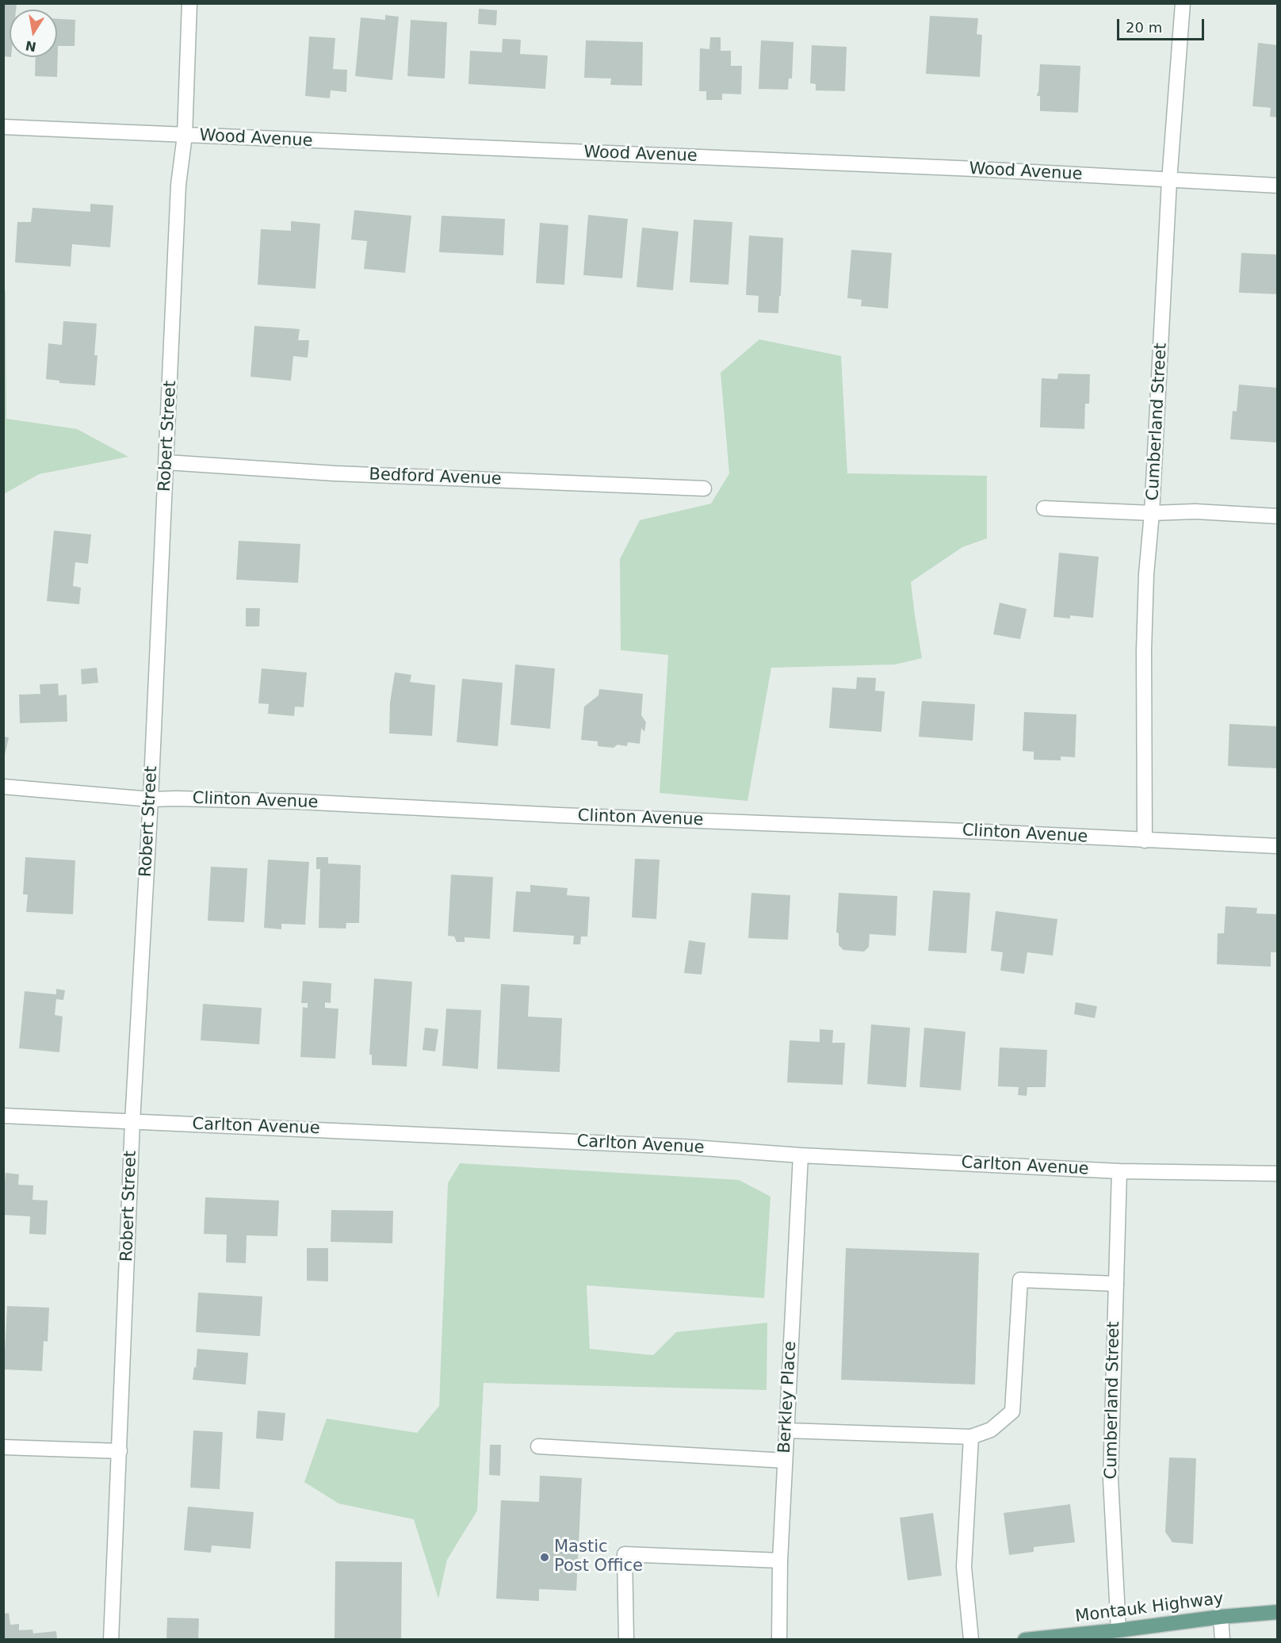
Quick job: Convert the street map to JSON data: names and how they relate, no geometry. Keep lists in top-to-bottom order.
{
  "streets": {
    "main road": ["Montauk Highway"],
    "street": [
      "Wood Avenue",
      "Cumberland Street",
      "Robert Street",
      "Bedford Avenue",
      "Clinton Avenue",
      "Carlton Avenue",
      "Berkley Place"
    ]
  },
  "crossings": [
    ["Wood Avenue", "Cumberland Street"],
    ["Wood Avenue", "Robert Street"],
    ["Cumberland Street", "Clinton Avenue"],
    ["Cumberland Street", "Carlton Avenue"],
    ["Cumberland Street", "Montauk Highway"],
    ["Robert Street", "Bedford Avenue"],
    ["Robert Street", "Clinton Avenue"],
    ["Robert Street", "Carlton Avenue"],
    ["Carlton Avenue", "Berkley Place"]
  ],
  "places": ["Mastic Post Office"],
  "scale_bar": "20 m",
  "north": "bottom"
}
